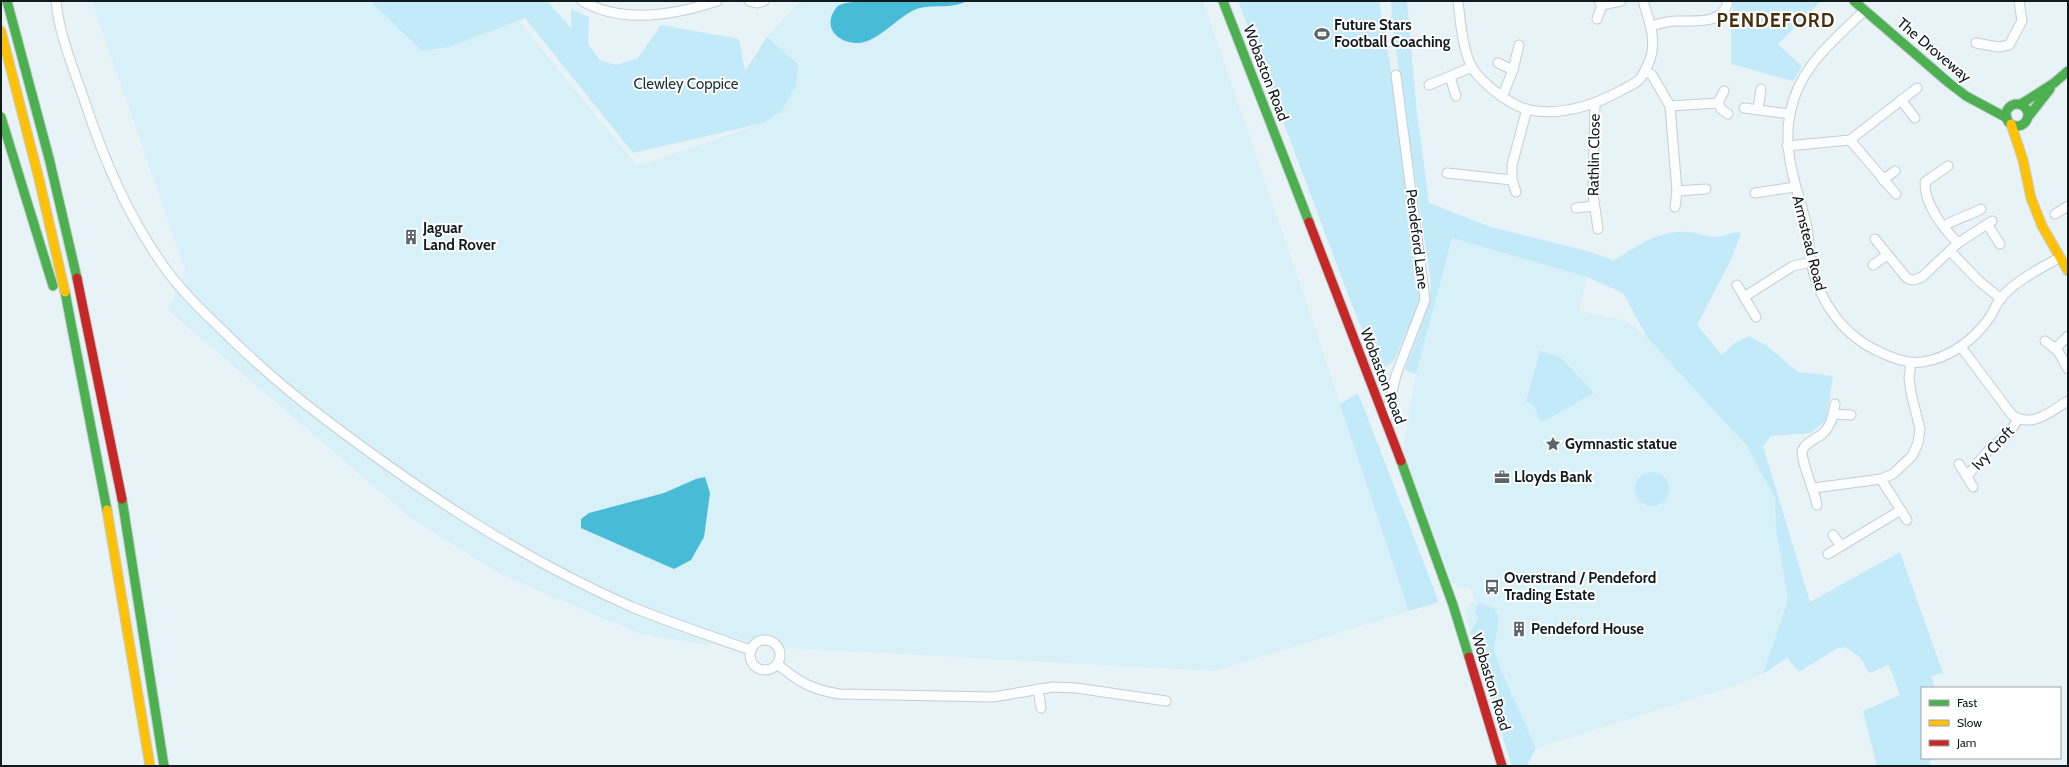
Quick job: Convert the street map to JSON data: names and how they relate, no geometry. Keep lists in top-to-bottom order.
{
  "streets": {
    "main road": ["The Droveway", "Wobaston Road"],
    "street": [
      "Rathlin Close",
      "Pendeford Lane",
      "Armstead Road",
      "Ivy Croft"
    ]
  },
  "crossings": [
    ["The Droveway", "Armstead Road"],
    ["Wobaston Road", "Pendeford Lane"]
  ],
  "districts": ["PENDEFORD"],
  "parks": ["Clewley Coppice"],
  "places": {
    "sports": ["Future Stars Football Coaching"],
    "building": ["Jaguar Land Rover", "Pendeford House"],
    "place": ["Gymnastic statue"],
    "office": ["Lloyds Bank"],
    "bus stop": ["Overstrand / Pendeford Trading Estate"]
  },
  "legend": ["Fast", "Slow", "Jam"]
}
